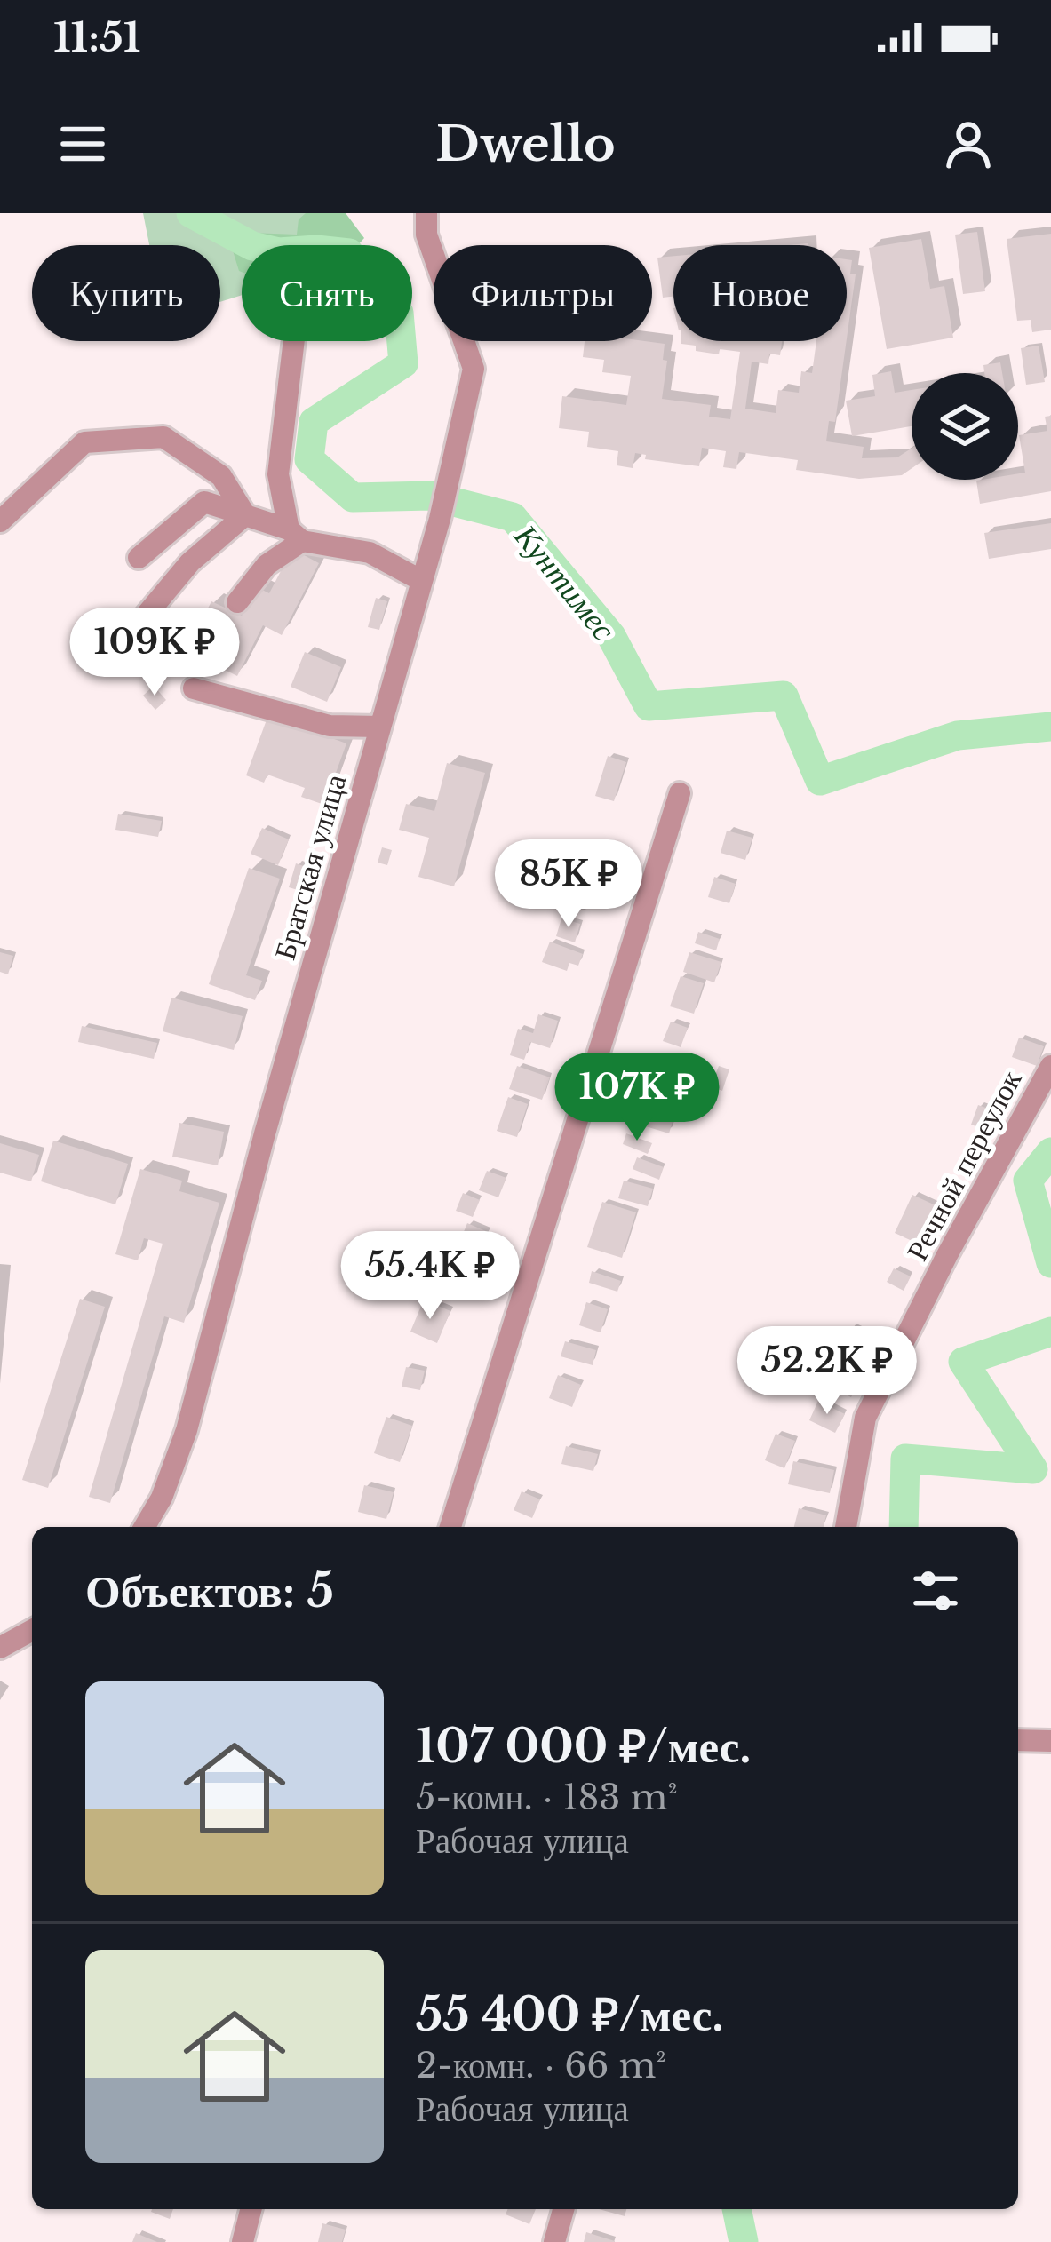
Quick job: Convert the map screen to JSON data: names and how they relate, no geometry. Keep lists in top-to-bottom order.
{
  "streets": {
    "street": ["Братская улица", "Речной переулок"]
  },
  "water": ["Кунтимес"],
  "page": {
    "status": "11:51",
    "header": "Dwello",
    "chip": [
      "Купить",
      "Снять",
      "Фильтры",
      "Новое"
    ],
    "price": [
      "109K ₽",
      "85K ₽",
      "107K ₽",
      "55.4K ₽",
      "52.2K ₽"
    ],
    "heading": "Объектов: 5",
    "list": [
      {
        "name": "107 000 ₽/мес.",
        "note": "5-комн. · 183 m² · Рабочая улица"
      },
      {
        "name": "55 400 ₽/мес.",
        "note": "2-комн. · 66 m² · Рабочая улица"
      }
    ]
  }
}
